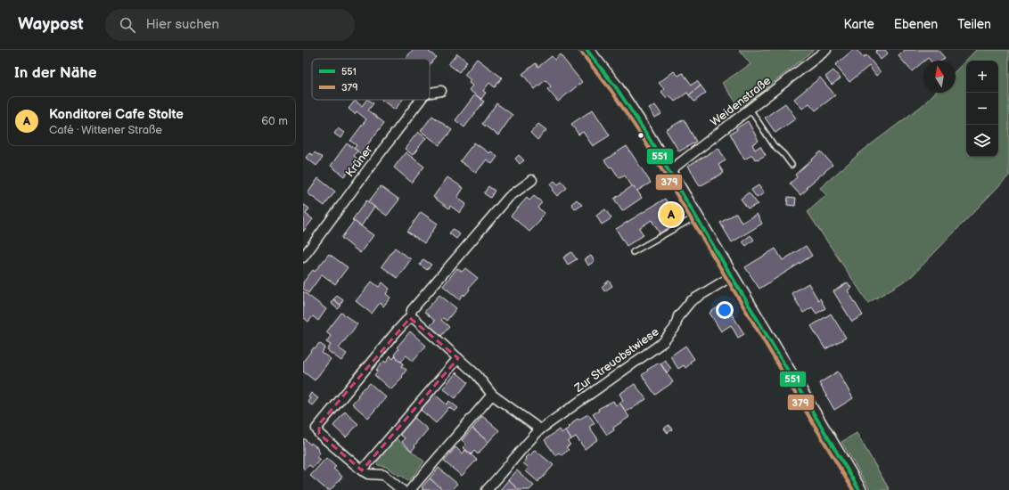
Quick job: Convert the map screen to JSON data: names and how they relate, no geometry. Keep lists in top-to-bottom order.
{
  "streets": {
    "street": ["Weidenstraße", "Krüner", "Zur Streuobstwiese"]
  },
  "lines": ["transit line 551", "transit line 379"],
  "legend": ["551", "379"],
  "north": "top",
  "page": {
    "header": "Waypost",
    "search": "Hier suchen",
    "nav": ["Karte", "Ebenen", "Teilen"],
    "heading": "In der Nähe",
    "map_buttons": ["+", "−"],
    "list": [
      {
        "mark": "A",
        "name": "Konditorei Cafe Stolte",
        "note": "Café · Wittener Straße",
        "value": "60 m"
      }
    ],
    "pins": "A"
  }
}
